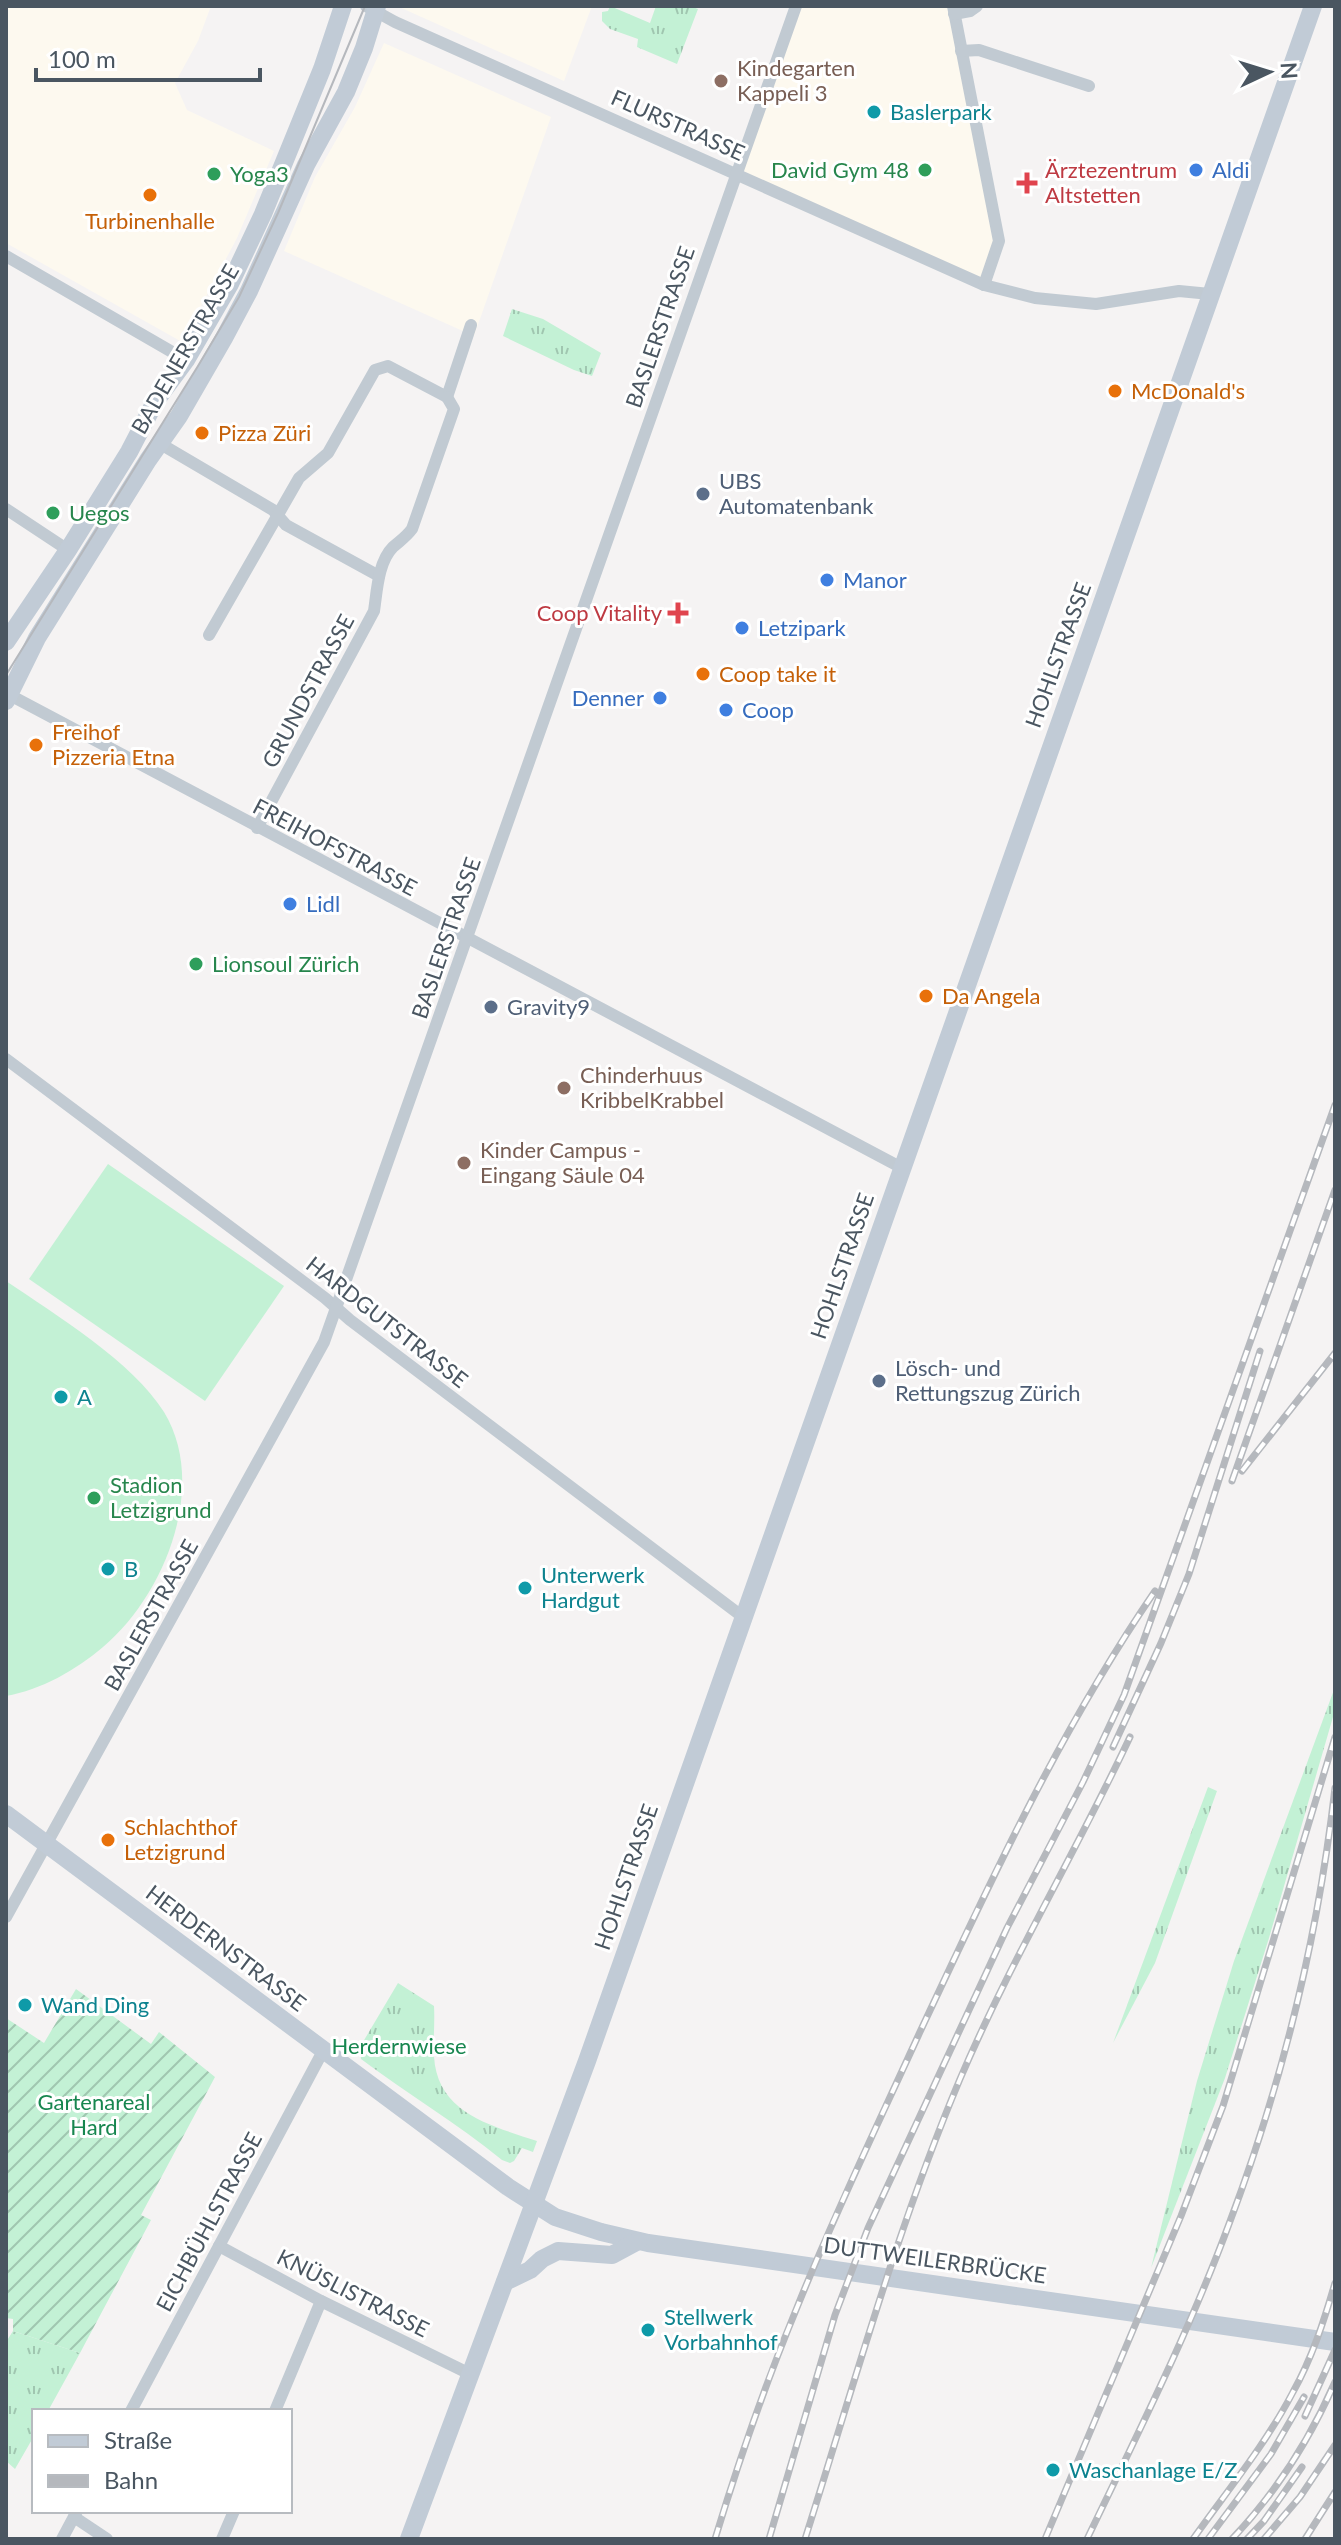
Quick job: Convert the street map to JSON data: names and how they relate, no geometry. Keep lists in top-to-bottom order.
{
  "streets": {
    "street": [
      "FLURSTRASSE",
      "BASLERSTRASSE",
      "BADENERSTRASSE",
      "HOHLSTRASSE",
      "GRUNDSTRASSE",
      "FREIHOFSTRASSE",
      "HARDGUTSTRASSE",
      "HERDERNSTRASSE",
      "EICHBÜHLSTRASSE",
      "DUTTWEILERBRÜCKE",
      "KNÜSLISTRASSE"
    ]
  },
  "crossings": [
    ["FLURSTRASSE", "BASLERSTRASSE"],
    ["FLURSTRASSE", "BADENERSTRASSE"],
    ["FLURSTRASSE", "HOHLSTRASSE"],
    ["BASLERSTRASSE", "FREIHOFSTRASSE"],
    ["BASLERSTRASSE", "HARDGUTSTRASSE"],
    ["BASLERSTRASSE", "HERDERNSTRASSE"],
    ["BADENERSTRASSE", "FREIHOFSTRASSE"],
    ["HOHLSTRASSE", "FREIHOFSTRASSE"],
    ["HOHLSTRASSE", "HARDGUTSTRASSE"],
    ["HOHLSTRASSE", "HERDERNSTRASSE"],
    ["HOHLSTRASSE", "DUTTWEILERBRÜCKE"],
    ["HOHLSTRASSE", "KNÜSLISTRASSE"],
    ["GRUNDSTRASSE", "FREIHOFSTRASSE"],
    ["HERDERNSTRASSE", "EICHBÜHLSTRASSE"],
    ["HERDERNSTRASSE", "DUTTWEILERBRÜCKE"],
    ["EICHBÜHLSTRASSE", "KNÜSLISTRASSE"]
  ],
  "parks": ["Herdernwiese", "Gartenareal Hard"],
  "places": {
    "other": [
      "Kindegarten Kappeli 3",
      "Baslerpark",
      "David Gym 48",
      "Aldi",
      "Yoga3",
      "Turbinenhalle",
      "McDonald's",
      "Pizza Züri",
      "UBS Automatenbank",
      "Uegos",
      "Manor",
      "Letzipark",
      "Coop take it",
      "Denner",
      "Coop",
      "Freihof Pizzeria Etna",
      "Lidl",
      "Lionsoul Zürich",
      "Da Angela",
      "Gravity9",
      "Chinderhuus KribbelKrabbel",
      "Kinder Campus - Eingang Säule 04",
      "Lösch- und Rettungszug Zürich",
      "A",
      "Stadion Letzigrund",
      "B",
      "Unterwerk Hardgut",
      "Schlachthof Letzigrund",
      "Wand Ding",
      "Stellwerk Vorbahnhof",
      "Waschanlage E/Z"
    ],
    "health": ["Ärztezentrum Altstetten", "Coop Vitality"]
  },
  "legend": ["Straße", "Bahn"],
  "scale_bar": "100 m",
  "north": "right"
}
